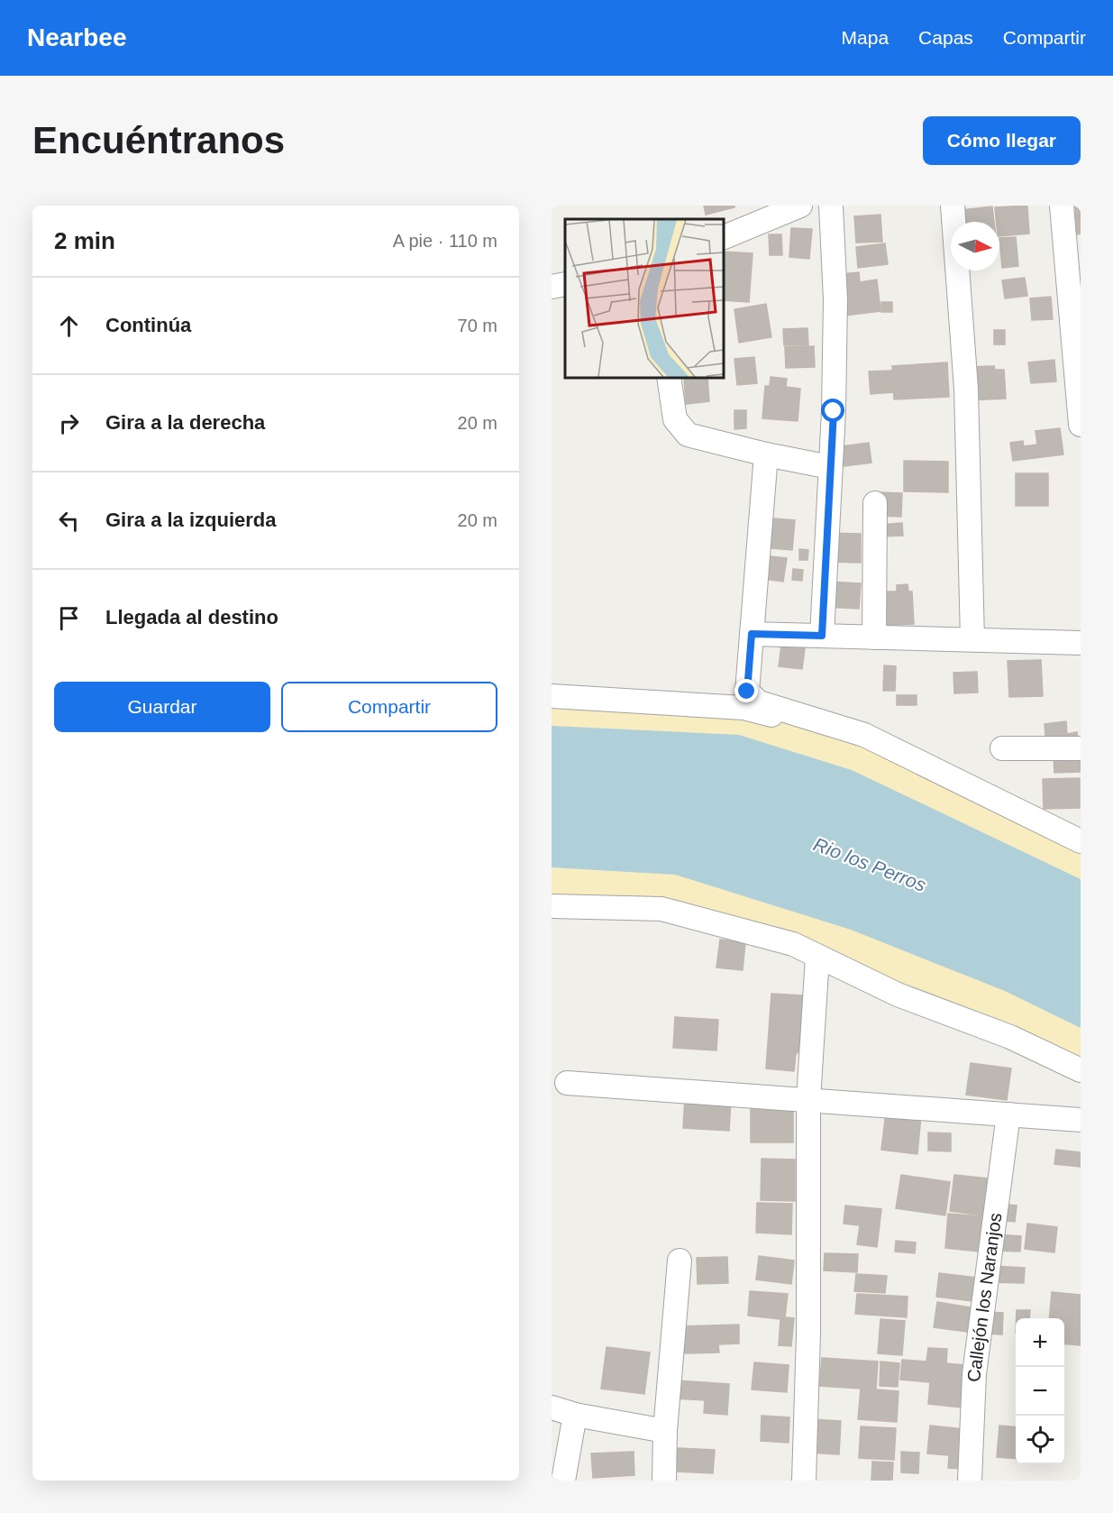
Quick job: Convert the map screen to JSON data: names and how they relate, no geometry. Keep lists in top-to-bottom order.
{
  "streets": {
    "street": ["Callejón los Naranjos"]
  },
  "water": ["Rio los Perros"],
  "north": "right",
  "page": {
    "header": "Nearbee",
    "nav": ["Mapa", "Capas", "Compartir"],
    "buttons": [
      "Cómo llegar",
      ["Guardar", "Compartir"]
    ],
    "title": "Encuéntranos",
    "heading": ["2 min", "A pie · 110 m"],
    "list": [
      ["Continúa", "70 m"],
      ["Gira a la derecha", "20 m"],
      ["Gira a la izquierda", "20 m"],
      "Llegada al destino"
    ],
    "map_buttons": ["+", "−"]
  }
}
